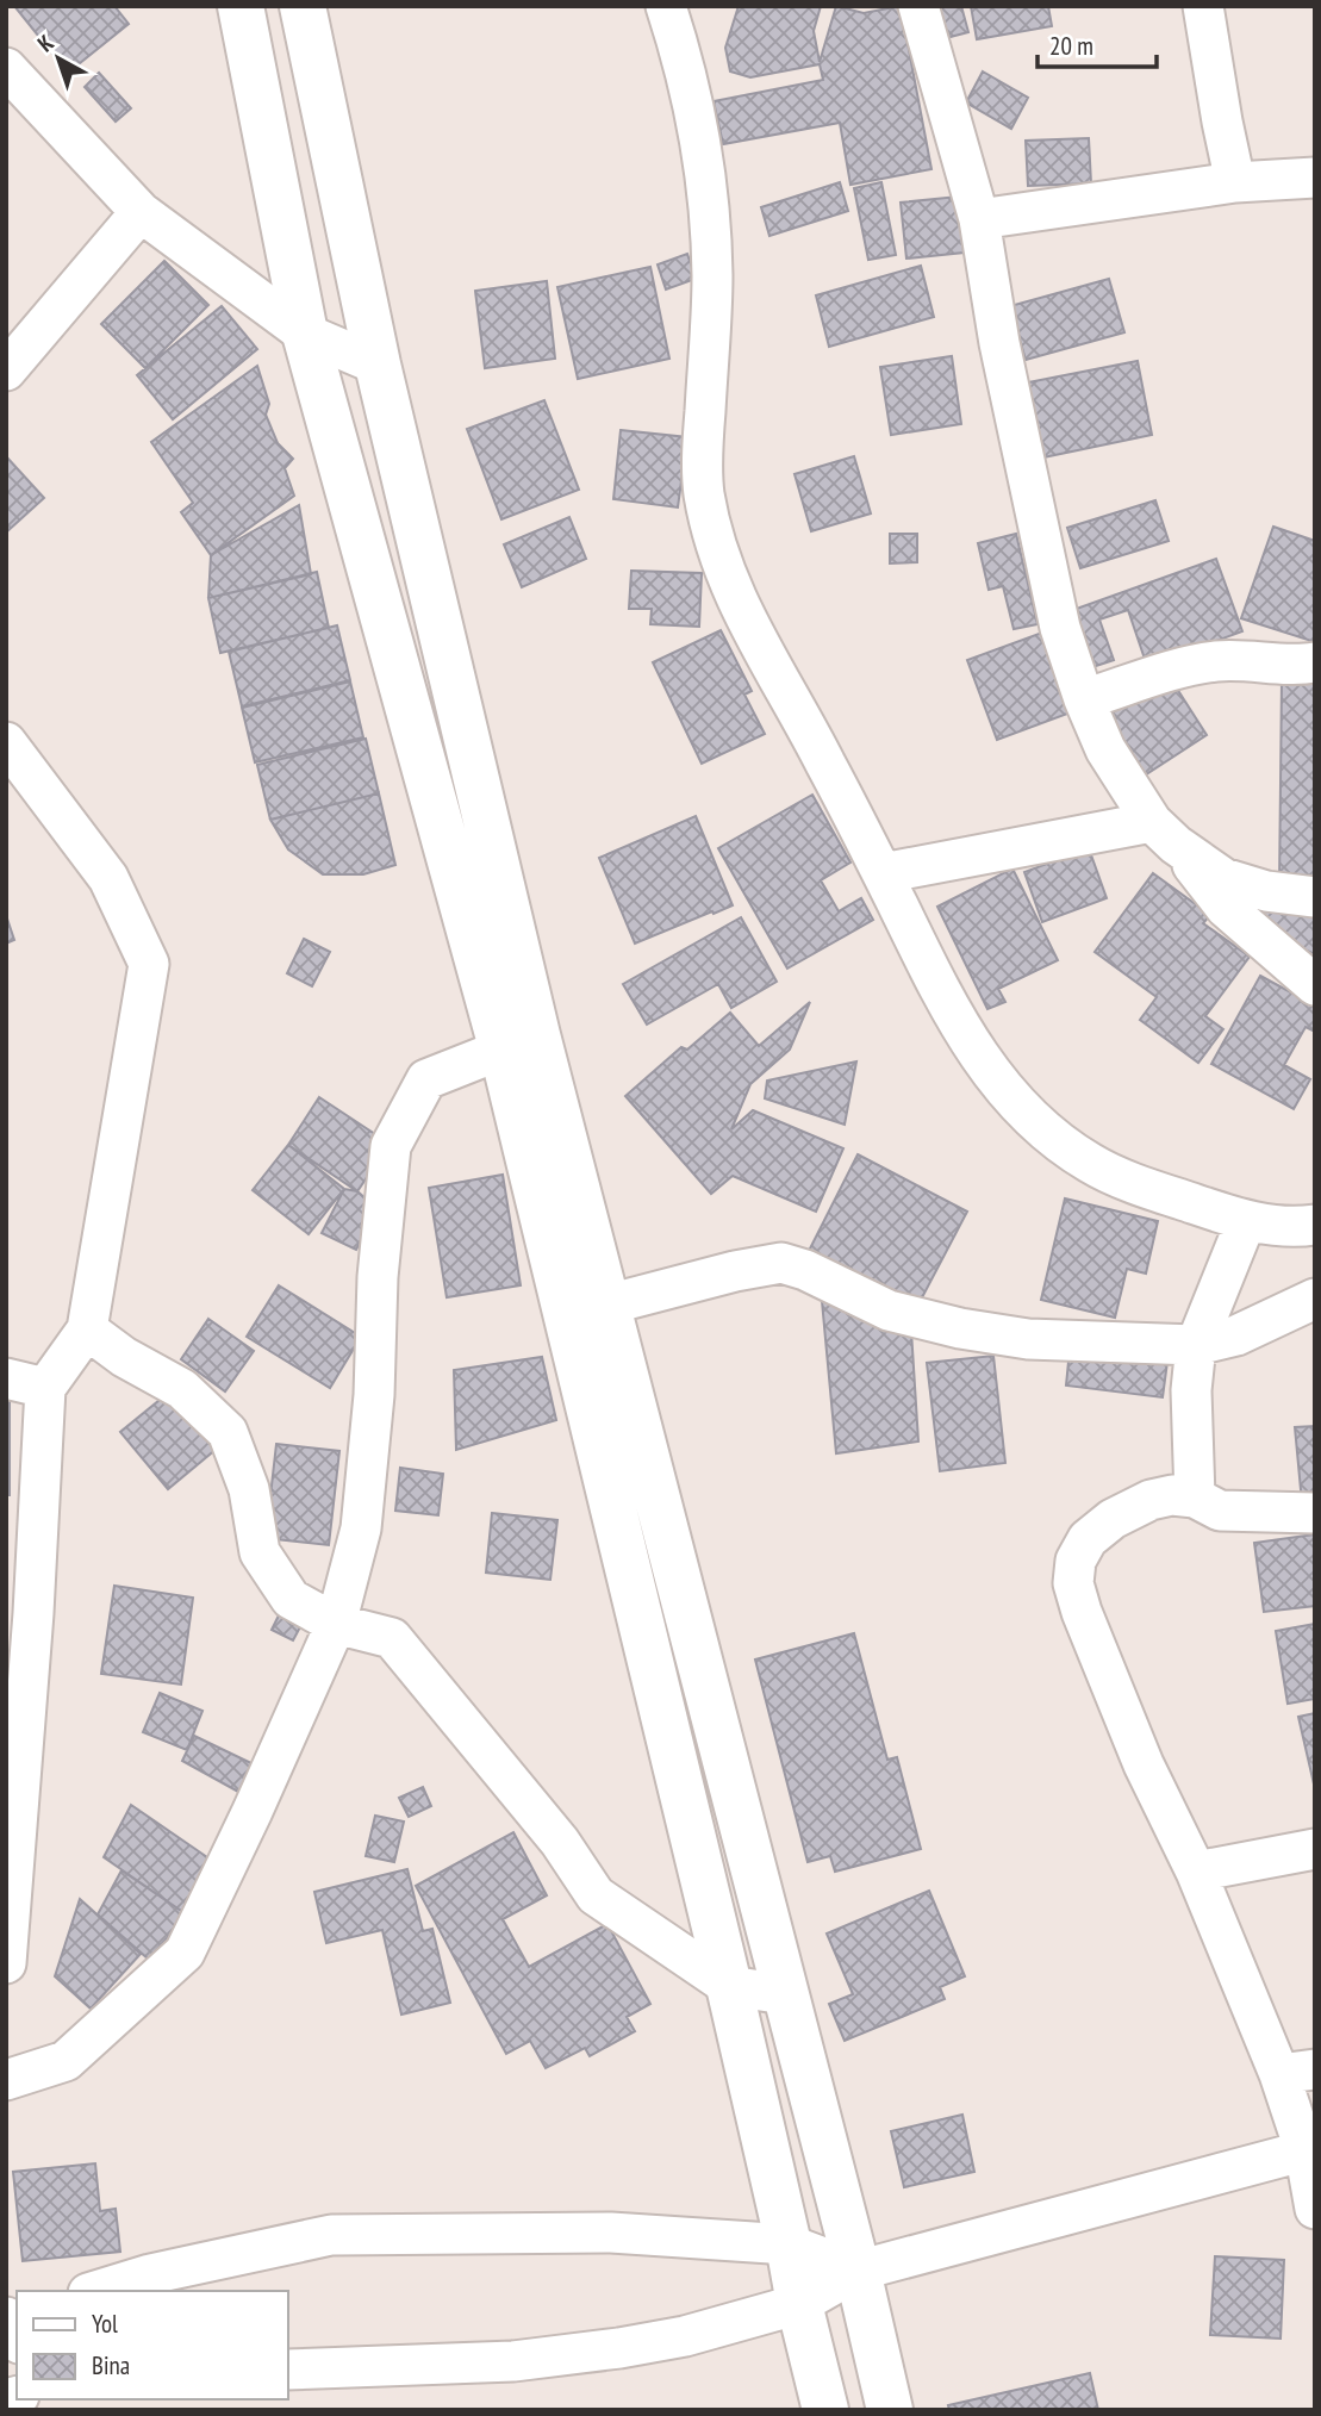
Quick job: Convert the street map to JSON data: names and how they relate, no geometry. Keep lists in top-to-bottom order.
{
  "legend": ["Yol", "Bina"],
  "scale_bar": "20 m",
  "north": "top left"
}
